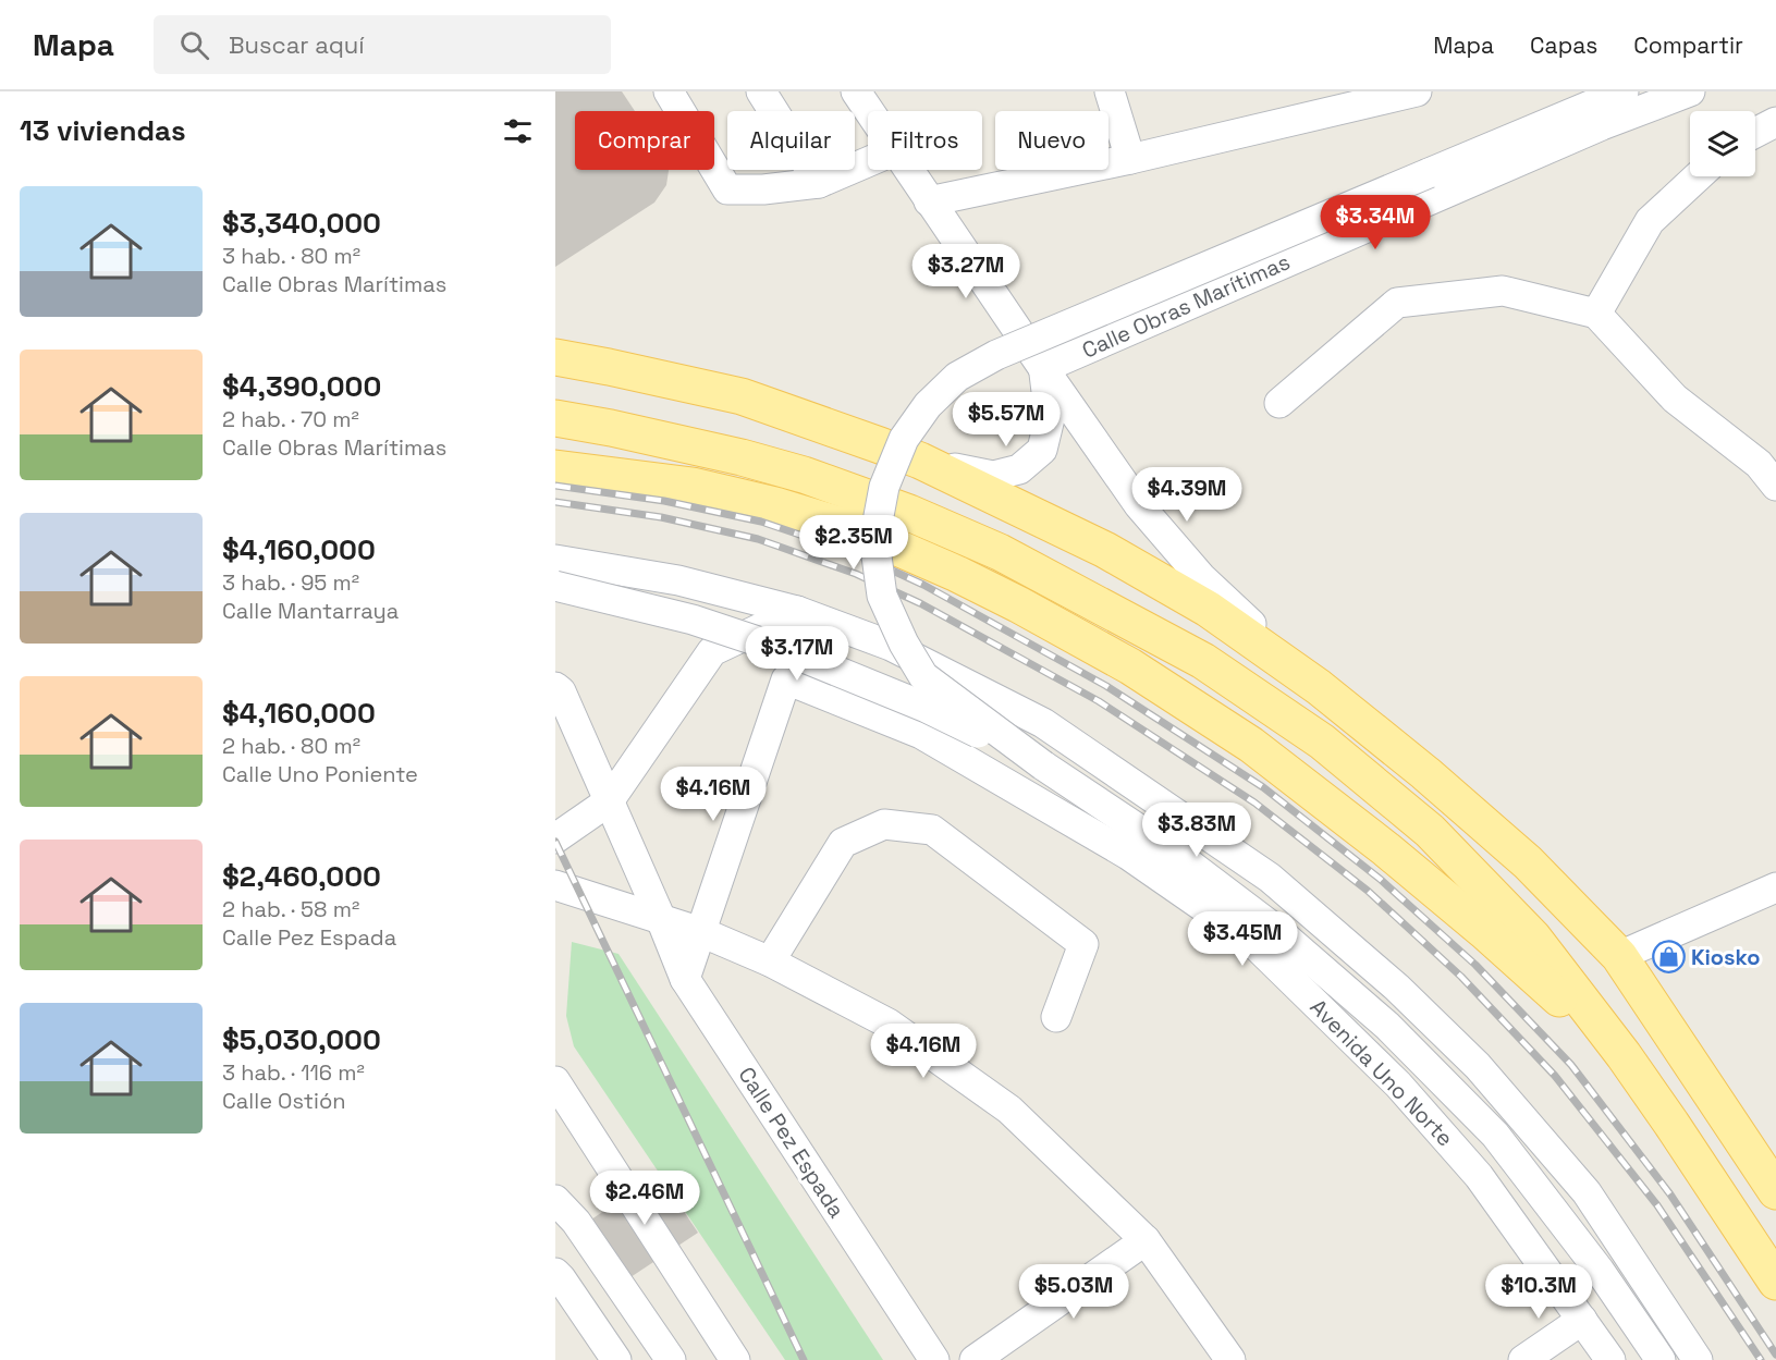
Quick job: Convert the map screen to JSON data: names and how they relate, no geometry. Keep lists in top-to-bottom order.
{
  "streets": {
    "street": ["Calle Obras Marítimas", "Avenida Uno Norte", "Calle Pez Espada"]
  },
  "places": {
    "shop": ["Kiosko"]
  },
  "page": {
    "header": "Mapa",
    "search": "Buscar aquí",
    "nav": ["Mapa", "Capas", "Compartir"],
    "heading": "13 viviendas",
    "chip": [
      "Comprar",
      "Alquilar",
      "Filtros",
      "Nuevo"
    ],
    "list": [
      {
        "name": "$3,340,000",
        "note": "3 hab. · 80 m² · Calle Obras Marítimas"
      },
      {
        "name": "$4,390,000",
        "note": "2 hab. · 70 m² · Calle Obras Marítimas"
      },
      {
        "name": "$4,160,000",
        "note": "3 hab. · 95 m² · Calle Mantarraya"
      },
      {
        "name": "$4,160,000",
        "note": "2 hab. · 80 m² · Calle Uno Poniente"
      },
      {
        "name": "$2,460,000",
        "note": "2 hab. · 58 m² · Calle Pez Espada"
      },
      {
        "name": "$5,030,000",
        "note": "3 hab. · 116 m² · Calle Ostión"
      }
    ],
    "price": [
      "$3.34M",
      "$3.27M",
      "$5.57M",
      "$4.39M",
      "$2.35M",
      "$3.17M",
      "$4.16M",
      "$3.83M",
      "$3.45M",
      "$4.16M",
      "$2.46M",
      "$5.03M",
      "$10.3M"
    ]
  }
}
